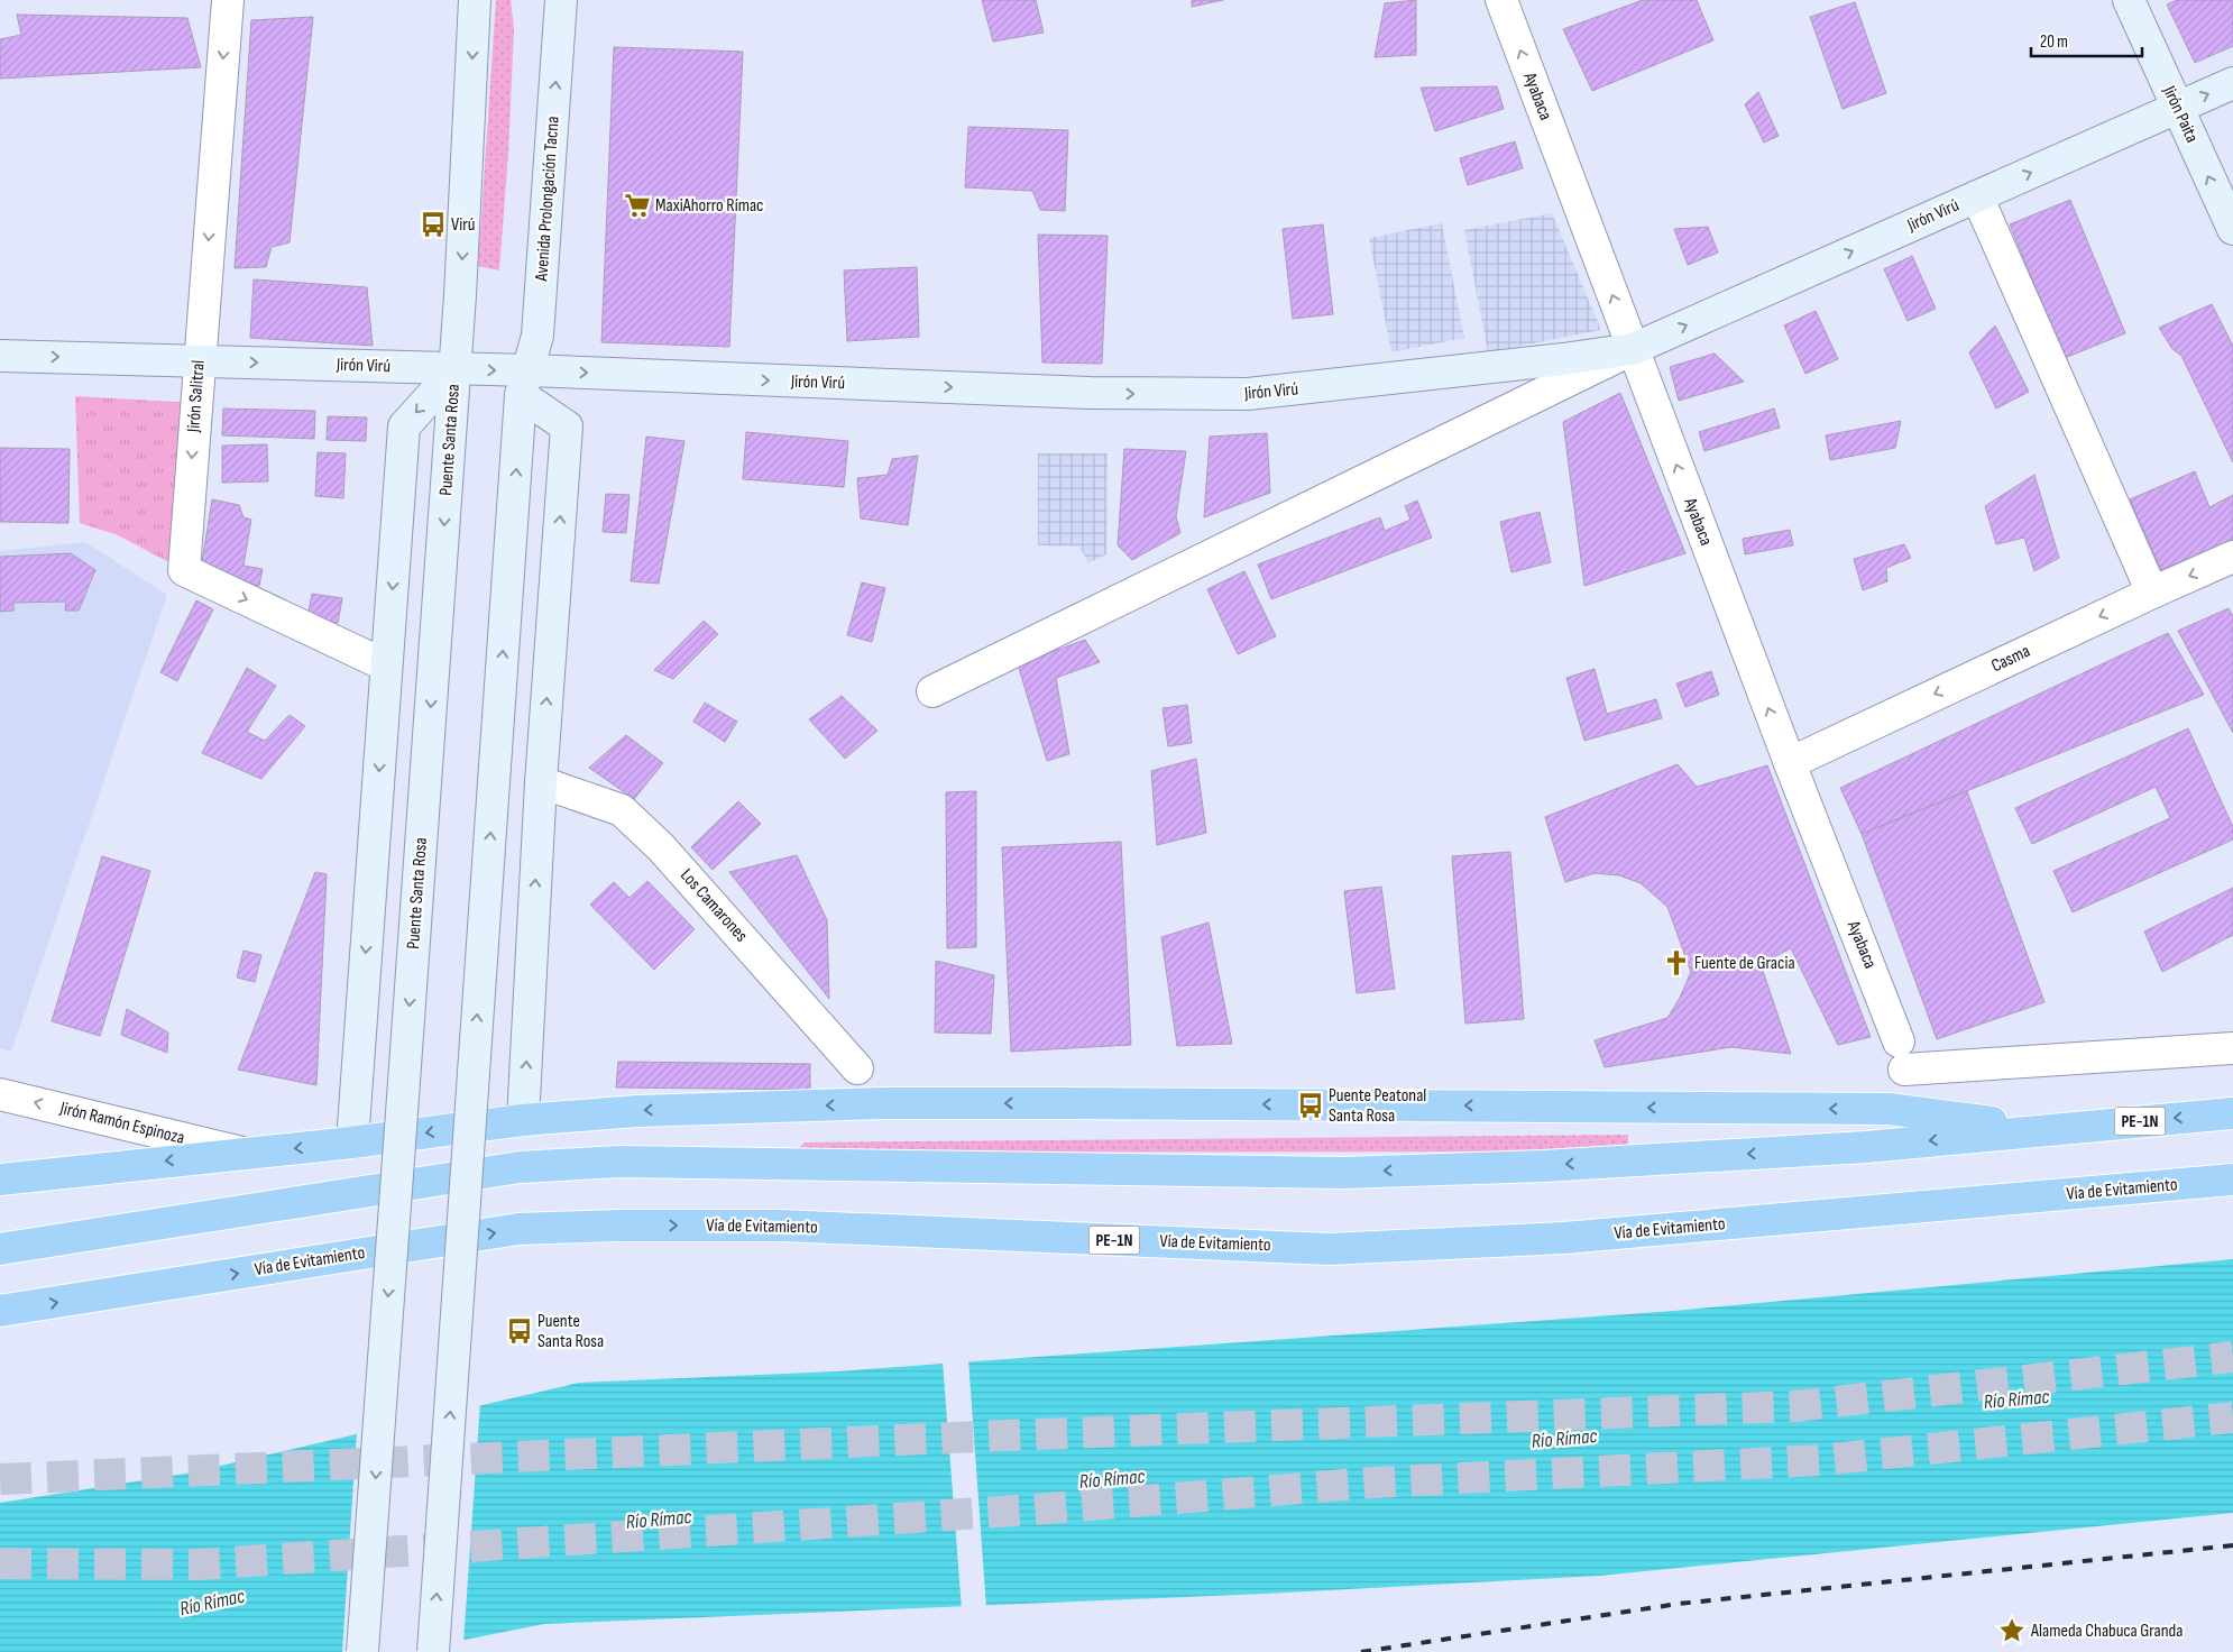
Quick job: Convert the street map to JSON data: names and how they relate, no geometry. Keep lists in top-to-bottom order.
{
  "streets": {
    "highway": ["PE-1N", "Vía de Evitamiento"],
    "main road": [
      "Jirón Paita",
      "Avenida Prolongación Tacna",
      "Jirón Virú",
      "Puente Santa Rosa"
    ],
    "street": [
      "Ayabaca",
      "Jirón Salitral",
      "Casma",
      "Los Camarones",
      "Jirón Ramón Espinoza"
    ]
  },
  "crossings": [
    ["Ayabaca", "Jirón Virú"],
    ["Ayabaca", "Casma"],
    ["Jirón Paita", "Jirón Virú"],
    ["Avenida Prolongación Tacna", "Jirón Virú"],
    ["Jirón Virú", "Jirón Salitral"],
    ["Jirón Virú", "Puente Santa Rosa"]
  ],
  "one_way": [
    "Ayabaca",
    "Jirón Paita",
    "Jirón Virú",
    "Jirón Salitral",
    "Casma",
    "Jirón Ramón Espinoza"
  ],
  "water": ["Río Rímac"],
  "places": {
    "supermarket": ["MaxiAhorro Rímac"],
    "bus stop": ["Virú", "Puente Peatonal Santa Rosa", "Puente Santa Rosa"],
    "church": ["Fuente de Gracia"],
    "place": ["Alameda Chabuca Granda"]
  },
  "scale_bar": "20 m"
}
